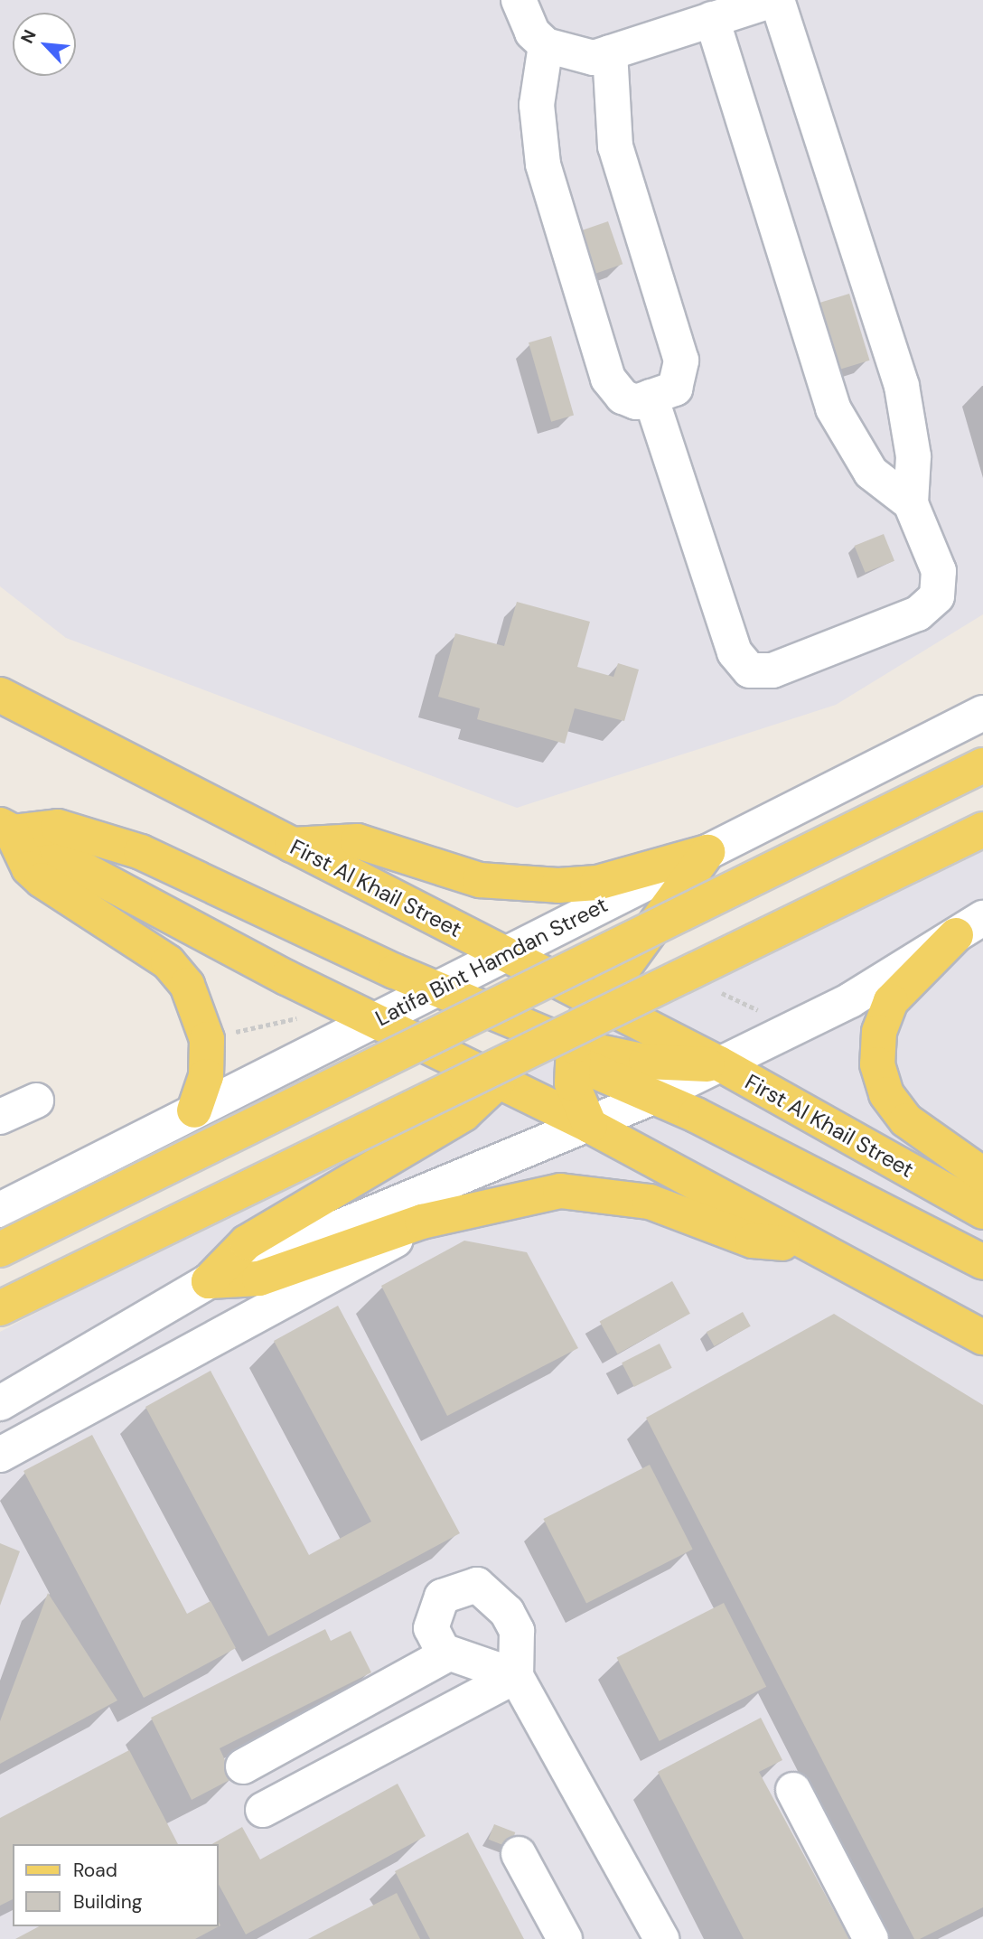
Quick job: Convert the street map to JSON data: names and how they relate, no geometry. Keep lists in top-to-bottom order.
{
  "streets": {
    "main road": ["First Al Khail Street", "Latifa Bint Hamdan Street"]
  },
  "crossings": [
    ["First Al Khail Street", "Latifa Bint Hamdan Street"]
  ],
  "legend": ["Road", "Building"],
  "north": "top left"
}
